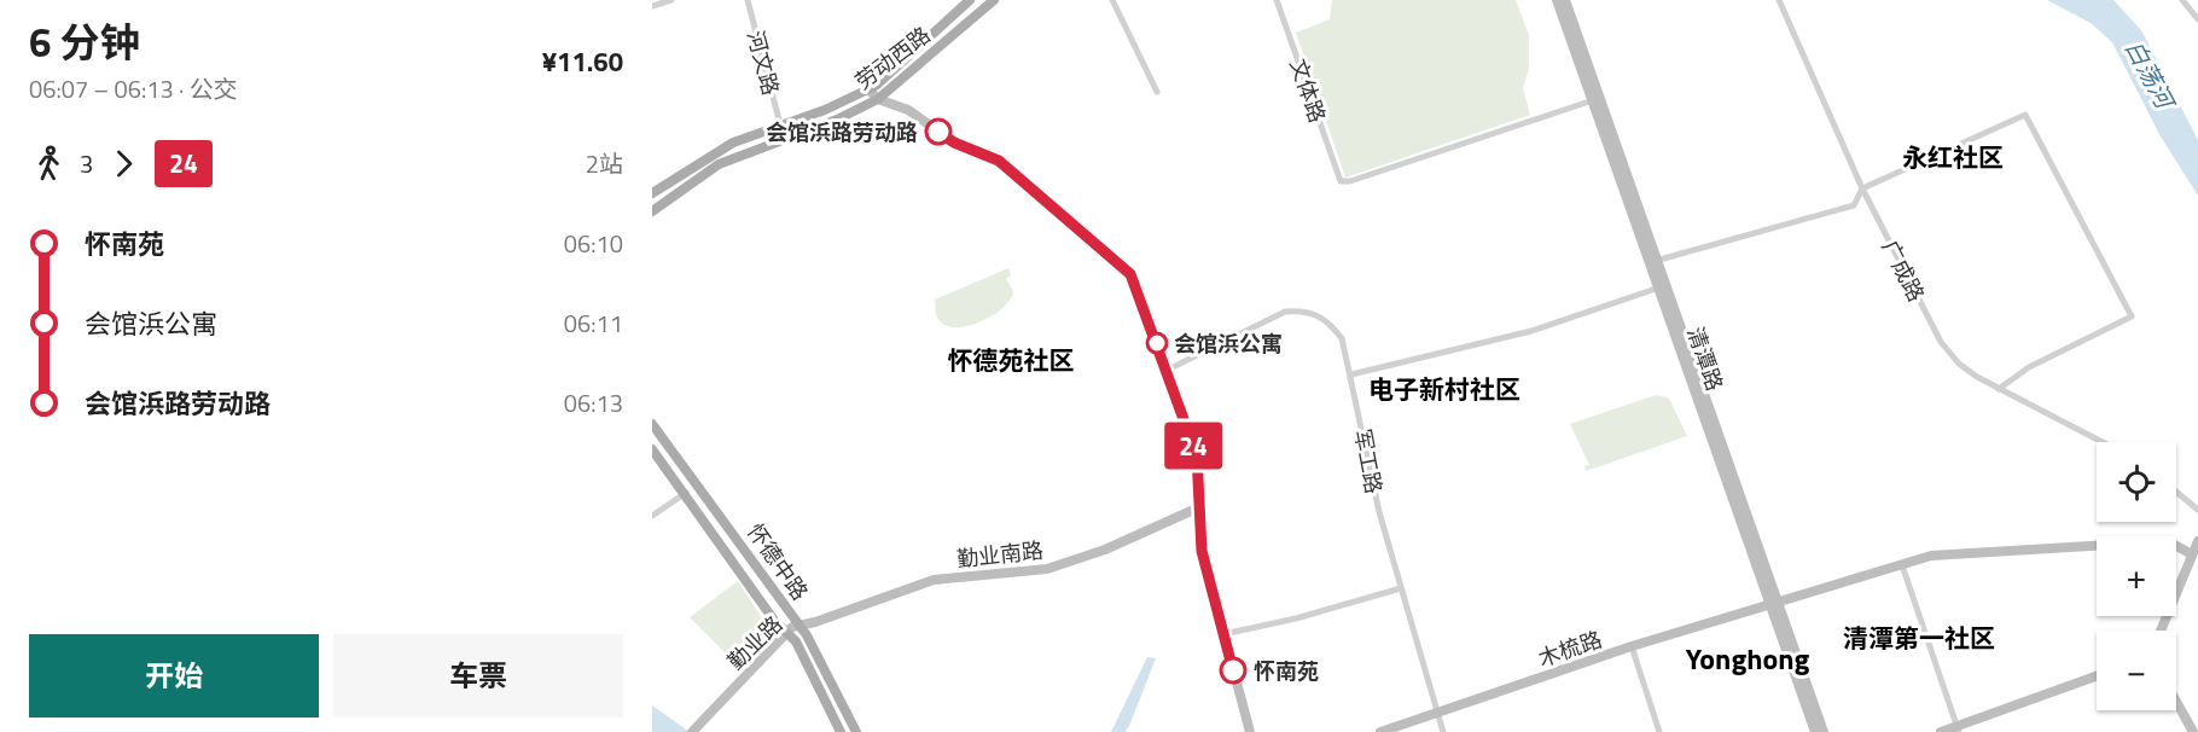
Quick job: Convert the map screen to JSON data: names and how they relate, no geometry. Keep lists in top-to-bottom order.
{
  "streets": {
    "main road": ["劳动西路", "怀德中路"],
    "street": [
      "河文路",
      "文体路",
      "广成路",
      "清潭路",
      "军工路",
      "勤业南路",
      "勤业路",
      "木梳路"
    ]
  },
  "crossings": [
    ["劳动西路", "河文路"],
    ["文体路", "清潭路"],
    ["清潭路", "木梳路"],
    ["军工路", "木梳路"],
    ["勤业南路", "怀德中路"],
    ["勤业南路", "勤业路"],
    ["怀德中路", "勤业路"]
  ],
  "districts": [
    "永红社区",
    "怀德苑社区",
    "电子新村社区",
    "清潭第一社区",
    "Yonghong"
  ],
  "water": ["白荡河"],
  "places": ["会馆浜路劳动路", "会馆浜公寓", "怀南苑"],
  "lines": ["bus line 24"],
  "page": {
    "heading": ["6 分钟", "06:07 – 06:13 · 公交", "¥11.60"],
    "on_map": "24",
    "legs": ["3", "24", "2站"],
    "list": [
      {
        "name": "怀南苑",
        "value": "06:10"
      },
      {
        "name": "会馆浜公寓",
        "value": "06:11"
      },
      {
        "name": "会馆浜路劳动路",
        "value": "06:13"
      }
    ],
    "map_buttons": ["+", "−"],
    "buttons": ["开始", "车票"]
  }
}
